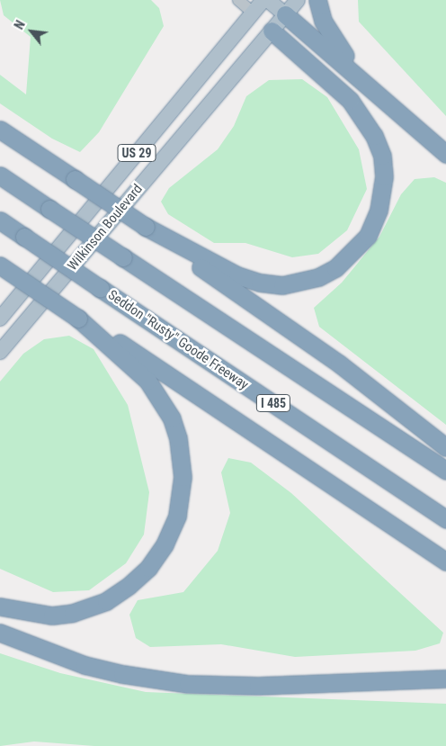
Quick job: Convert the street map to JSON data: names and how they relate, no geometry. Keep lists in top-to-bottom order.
{
  "streets": {
    "highway": ["Seddon \"Rusty\" Goode Freeway", "I 485"],
    "main road": ["US 29", "Wilkinson Boulevard"]
  },
  "north": "top left"
}
